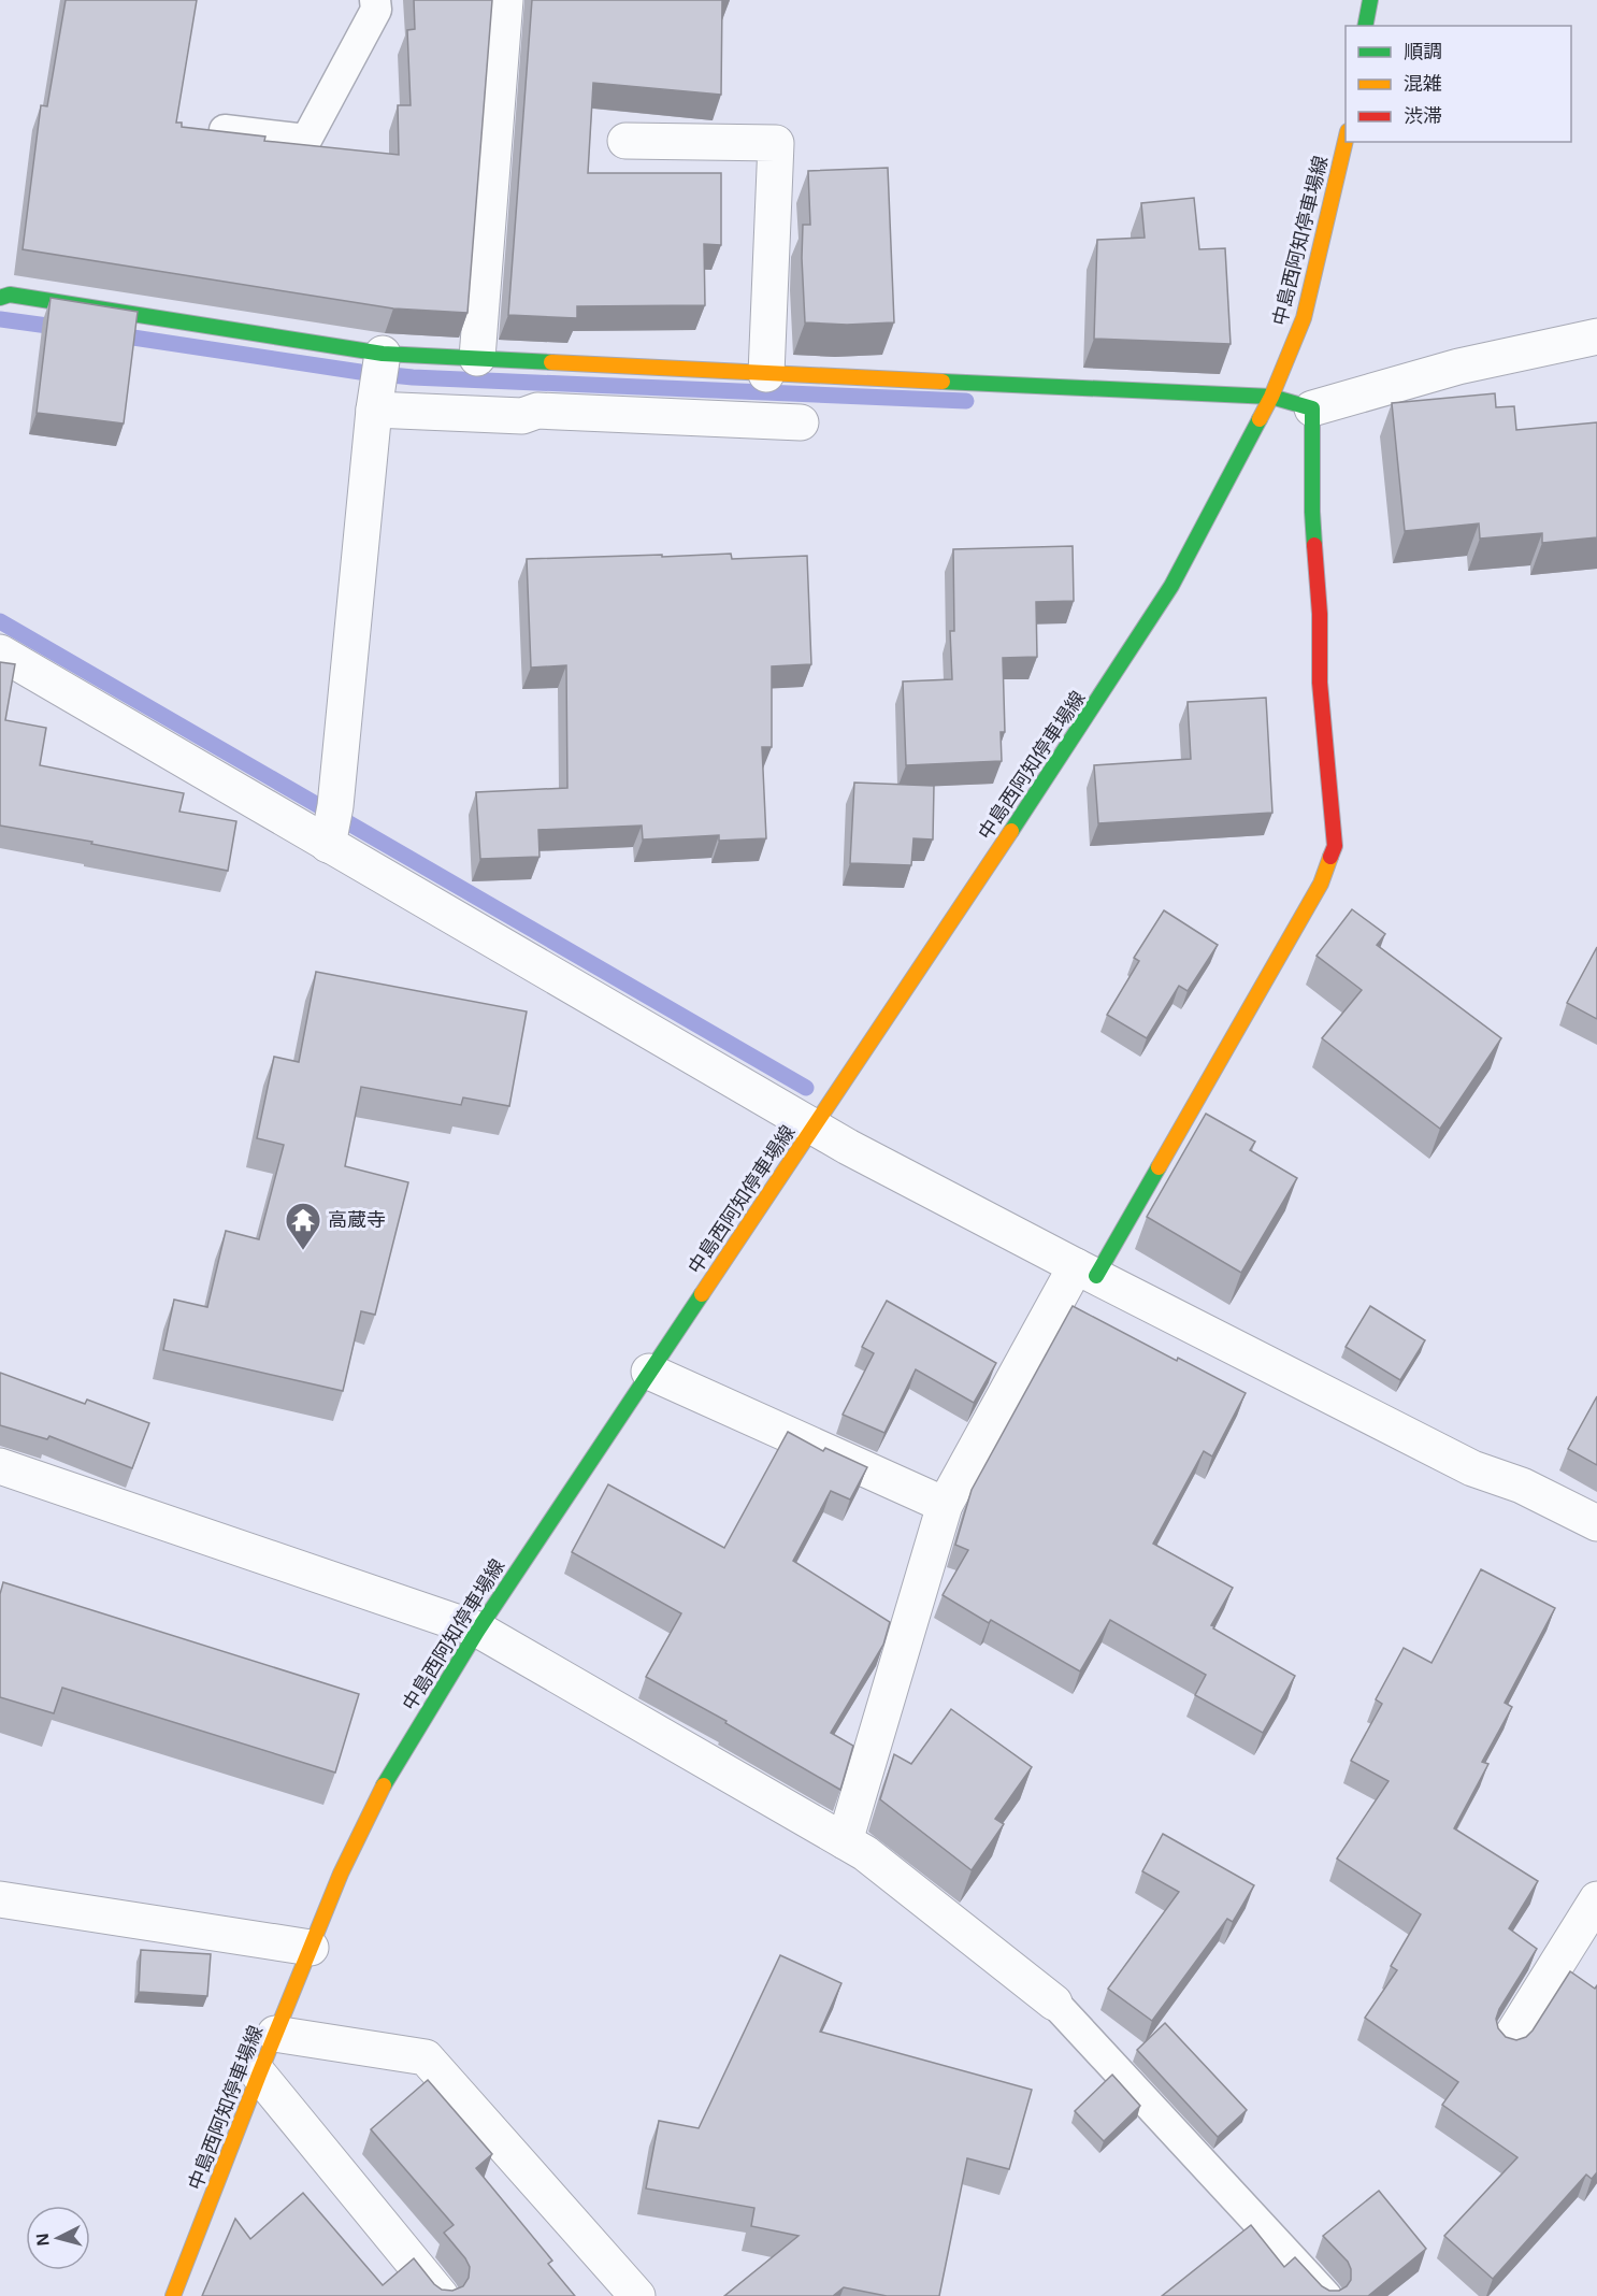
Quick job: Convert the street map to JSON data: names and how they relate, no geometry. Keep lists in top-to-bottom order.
{
  "streets": {
    "main road": ["中島西阿知停車場線"]
  },
  "places": {
    "temple": ["高蔵寺"]
  },
  "legend": ["順調", "混雑", "渋滞"],
  "north": "left"
}
